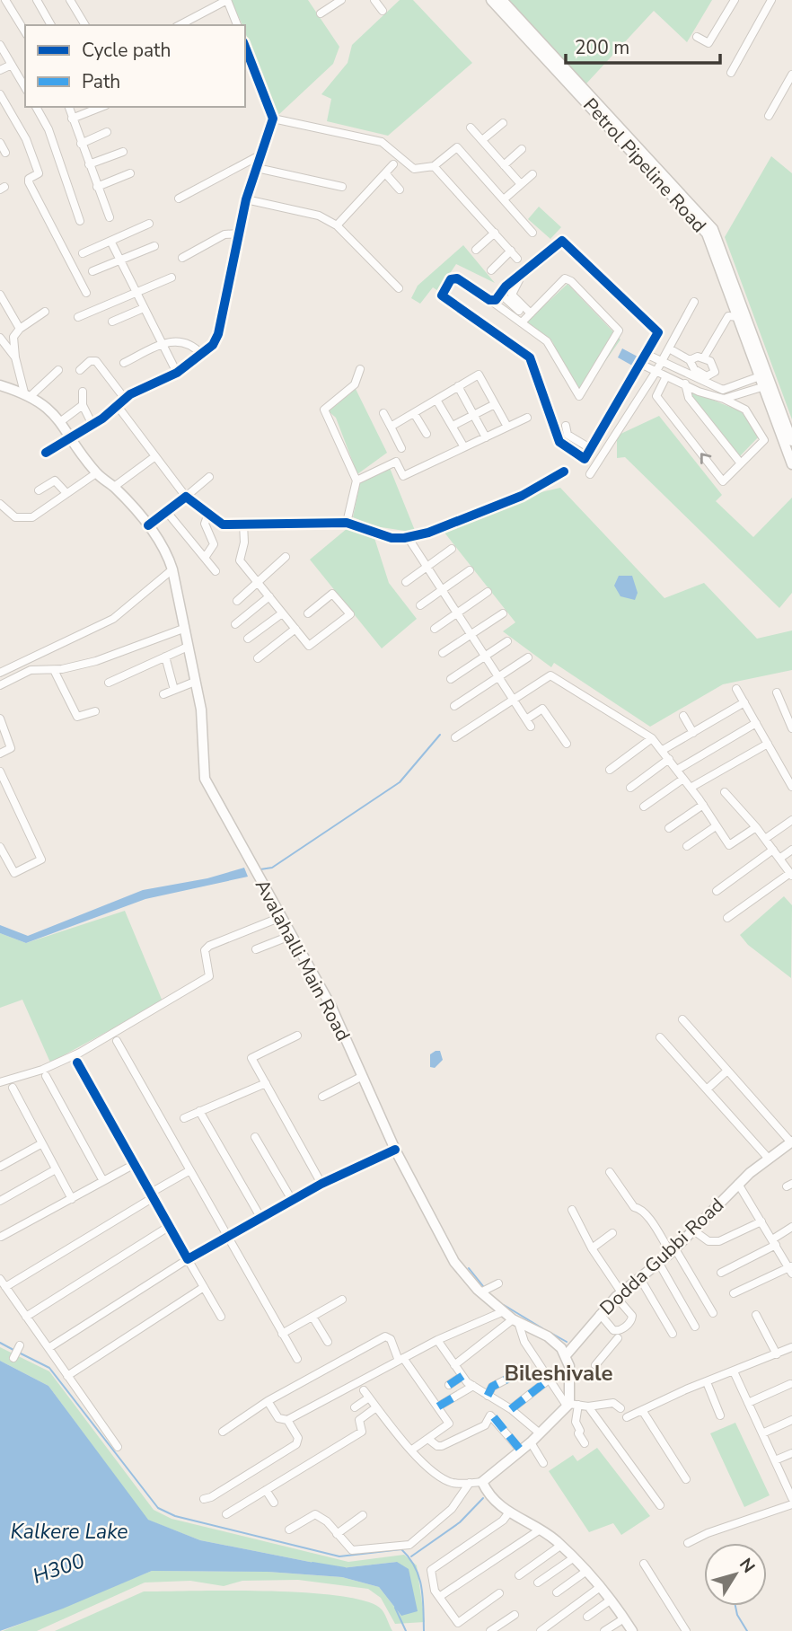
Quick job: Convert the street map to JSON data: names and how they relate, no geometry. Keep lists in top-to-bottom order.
{
  "streets": {
    "main road": ["Petrol Pipeline Road", "Avalahalli Main Road", "Dodda Gubbi Road"]
  },
  "crossings": [
    ["Avalahalli Main Road", "Dodda Gubbi Road"]
  ],
  "districts": ["Bileshivale"],
  "water": ["Kalkere Lake", "H300"],
  "legend": ["Cycle path", "Path"],
  "scale_bar": "200 m",
  "north": "top right"
}
